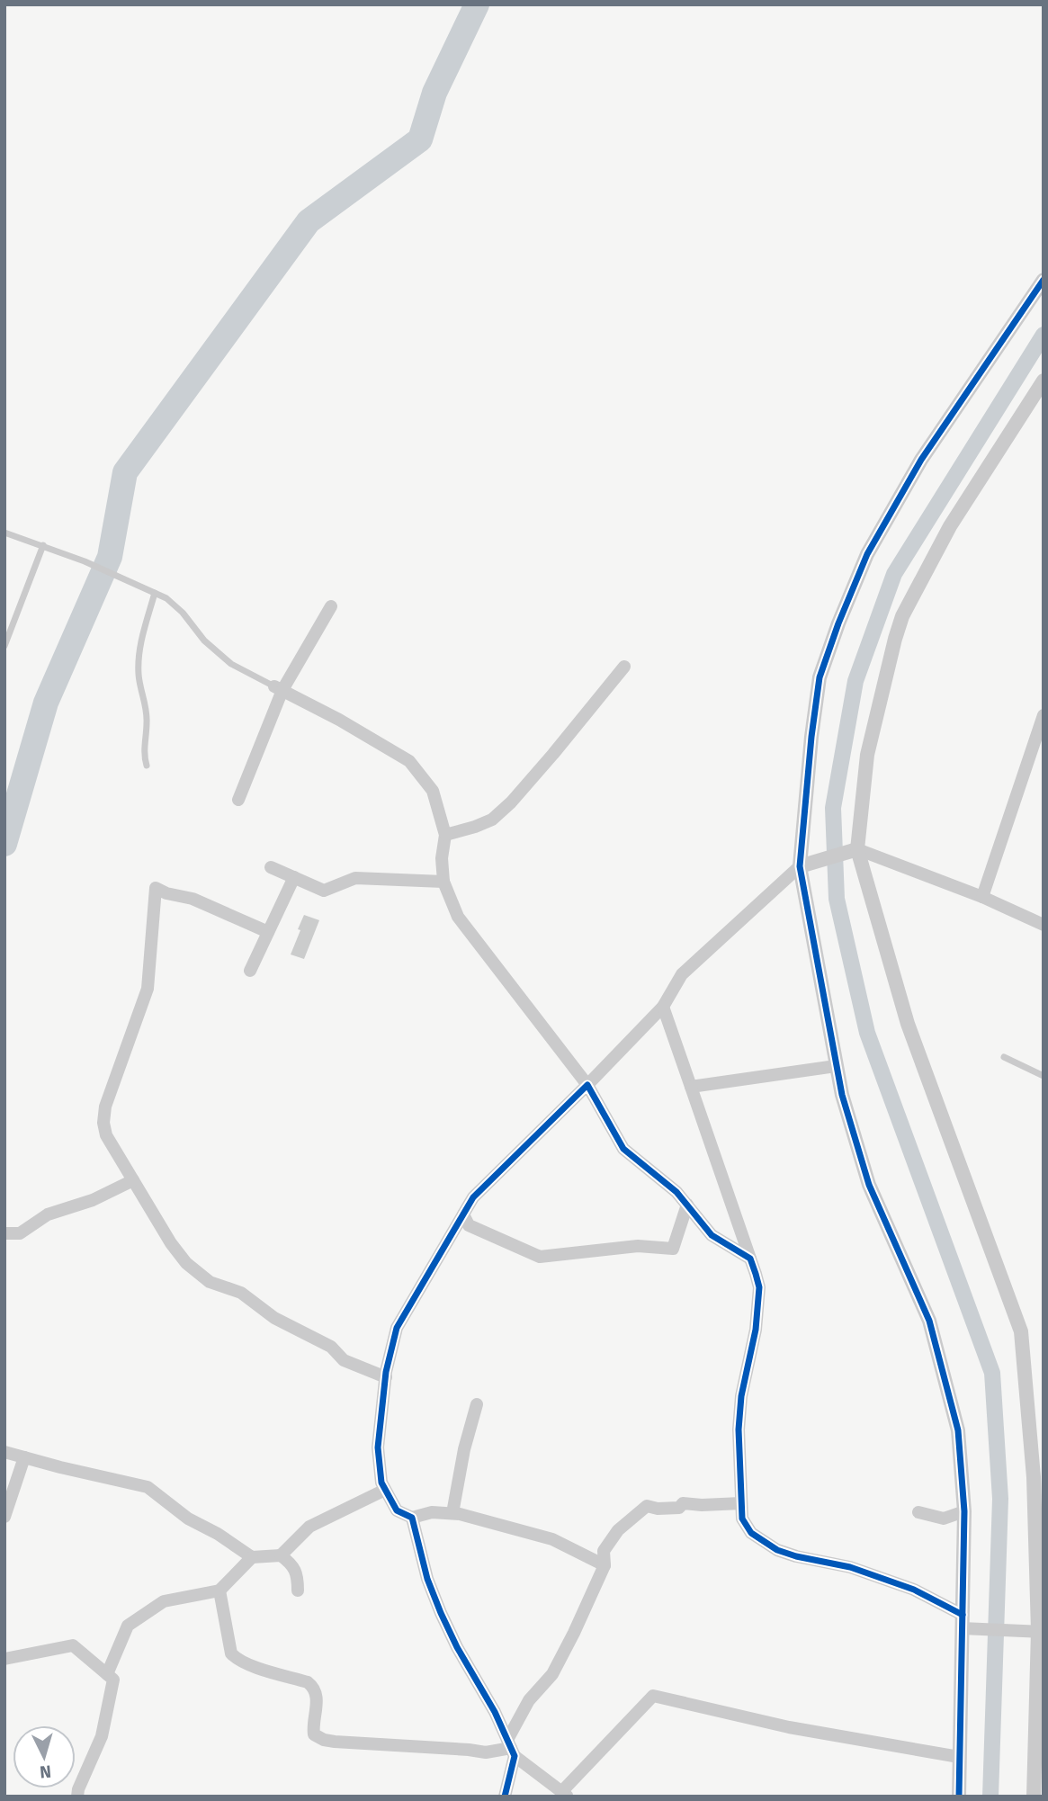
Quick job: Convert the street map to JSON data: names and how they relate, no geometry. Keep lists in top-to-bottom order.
{
  "north": "bottom"
}
